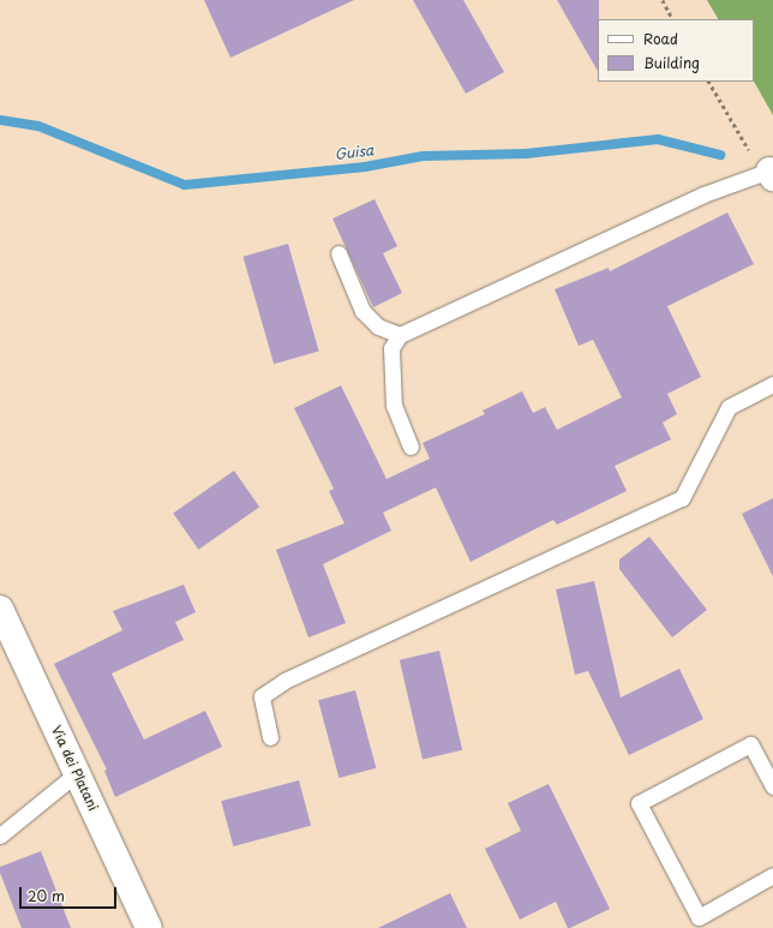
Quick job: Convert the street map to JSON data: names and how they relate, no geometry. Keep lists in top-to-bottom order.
{
  "streets": {
    "street": ["Via dei Platani"]
  },
  "water": ["Guisa"],
  "legend": ["Road", "Building"],
  "scale_bar": "20 m"
}
